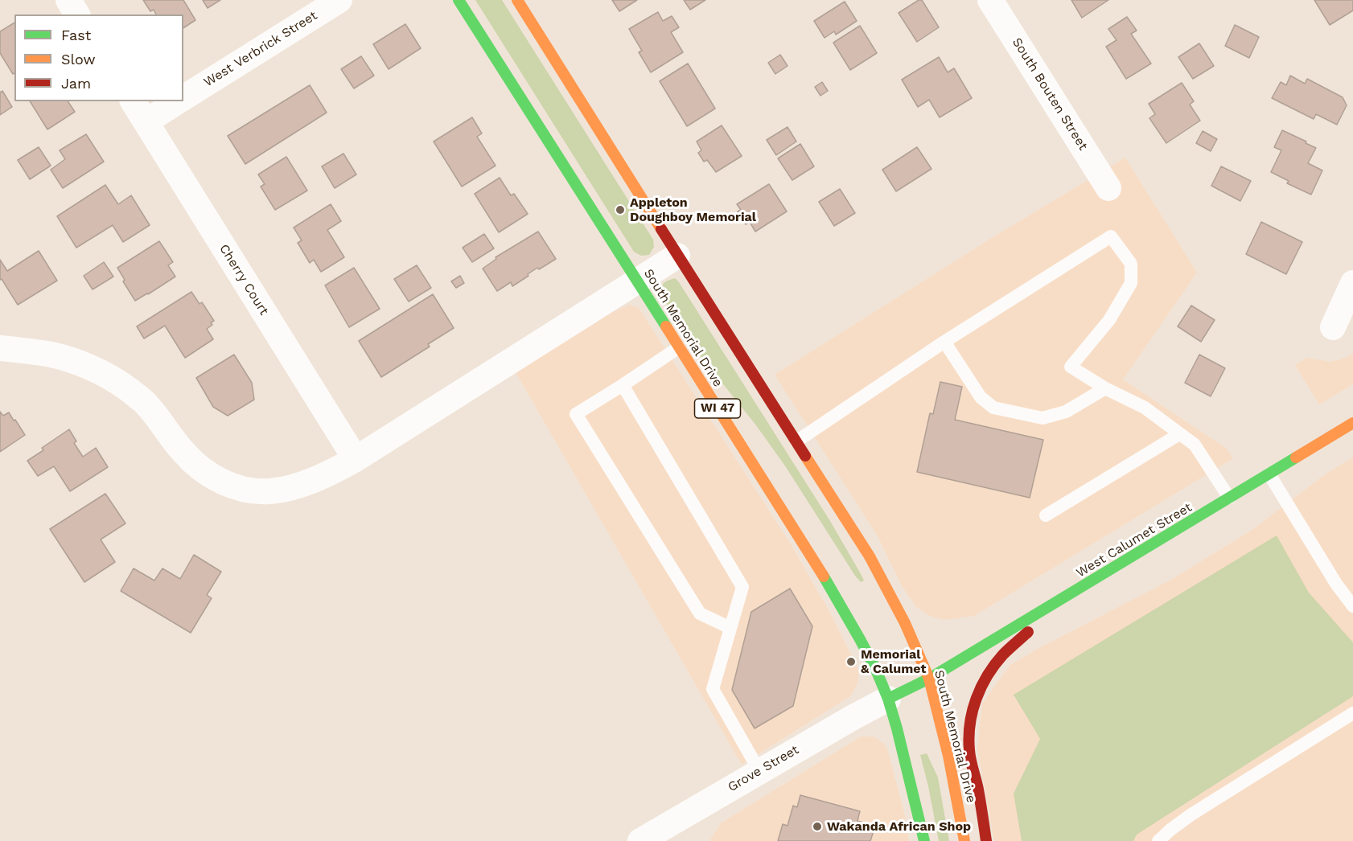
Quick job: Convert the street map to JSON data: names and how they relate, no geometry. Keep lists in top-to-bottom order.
{
  "streets": {
    "main road": ["South Memorial Drive", "WI 47", "West Calumet Street"],
    "street": [
      "West Verbrick Street",
      "South Bouten Street",
      "Cherry Court",
      "Grove Street"
    ]
  },
  "crossings": [
    ["West Verbrick Street", "Cherry Court"],
    ["South Memorial Drive", "West Calumet Street"],
    ["South Memorial Drive", "Grove Street"],
    ["West Calumet Street", "Grove Street"]
  ],
  "places": ["Appleton Doughboy Memorial", "Memorial & Calumet", "Wakanda African Shop"],
  "legend": ["Fast", "Slow", "Jam"]
}
